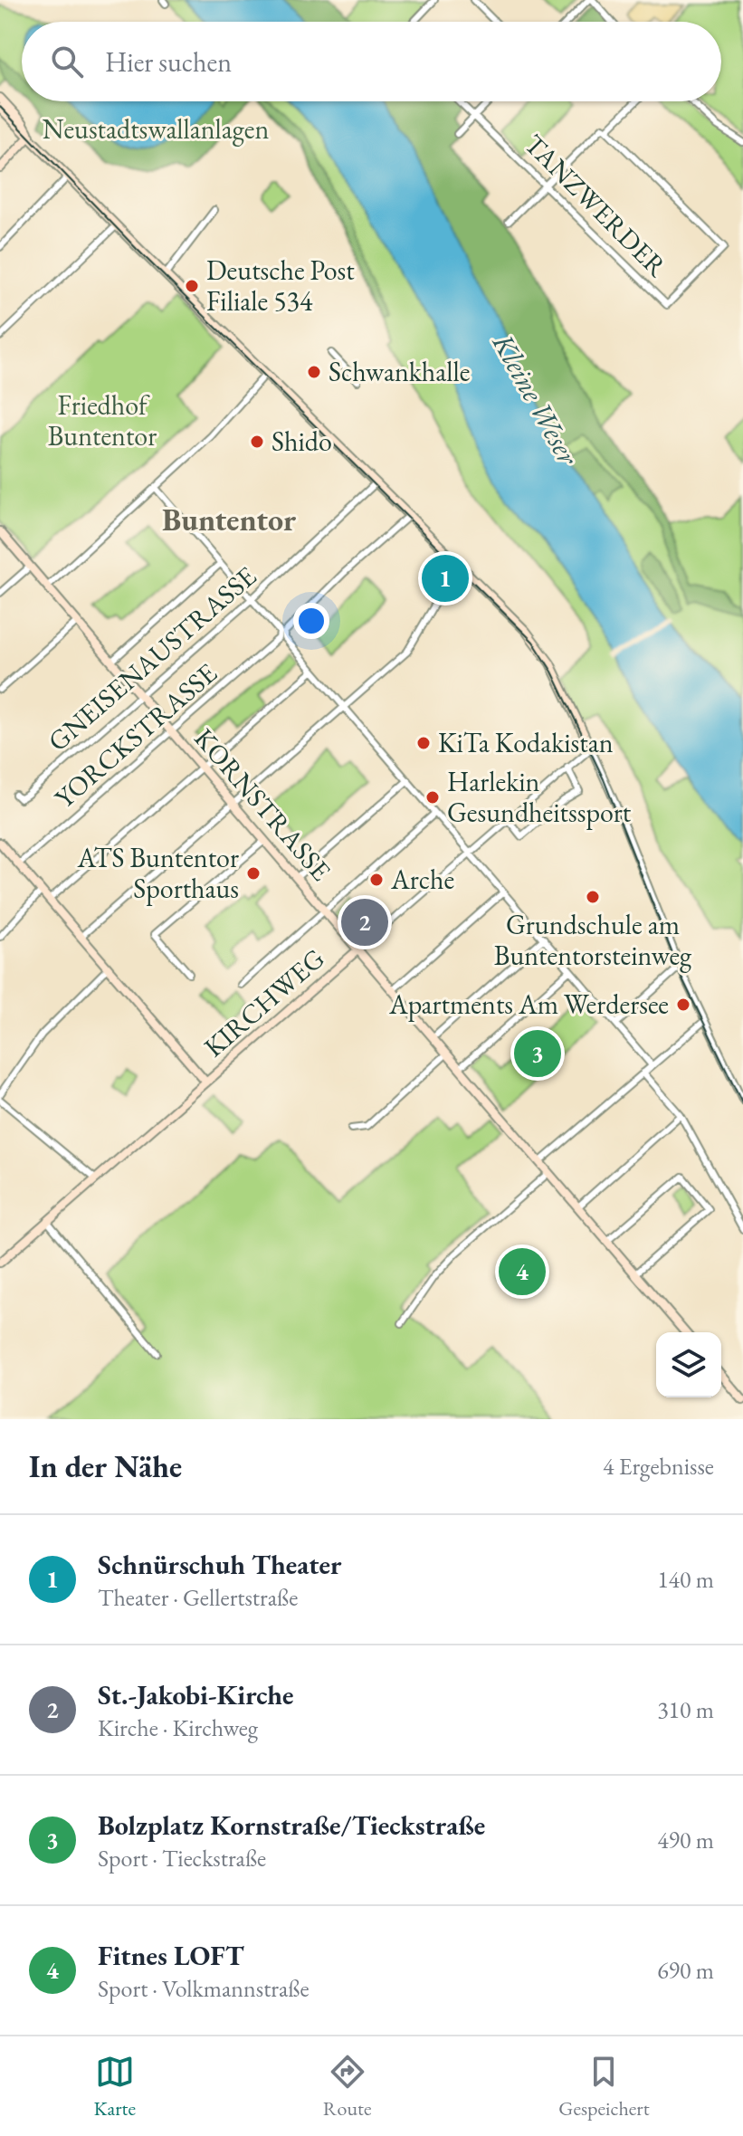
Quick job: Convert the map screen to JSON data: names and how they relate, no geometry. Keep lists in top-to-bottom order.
{
  "streets": {
    "street": [
      "TANZWERDER",
      "GNEISENAUSTRASSE",
      "YORCKSTRASSE",
      "KORNSTRASSE",
      "KIRCHWEG"
    ]
  },
  "crossings": [
    ["GNEISENAUSTRASSE", "KORNSTRASSE"],
    ["YORCKSTRASSE", "KORNSTRASSE"],
    ["KORNSTRASSE", "KIRCHWEG"]
  ],
  "districts": ["Buntentor"],
  "water": ["Kleine Weser"],
  "parks": ["Neustadtswallanlagen", "Friedhof Buntentor"],
  "places": [
    "Deutsche Post Filiale 534",
    "Schwankhalle",
    "Shido",
    "KiTa Kodakistan",
    "Harlekin Gesundheitssport",
    "ATS Buntentor Sporthaus",
    "Arche",
    "Grundschule am Buntentorsteinweg",
    "Apartments Am Werdersee"
  ],
  "page": {
    "search": "Hier suchen",
    "pins": [
      "1",
      "2",
      "3",
      "4"
    ],
    "heading": ["In der Nähe", "4 Ergebnisse"],
    "list": [
      {
        "mark": "1",
        "name": "Schnürschuh Theater",
        "note": "Theater · Gellertstraße",
        "value": "140 m"
      },
      {
        "mark": "2",
        "name": "St.-Jakobi-Kirche",
        "note": "Kirche · Kirchweg",
        "value": "310 m"
      },
      {
        "mark": "3",
        "name": "Bolzplatz Kornstraße/Tieckstraße",
        "note": "Sport · Tieckstraße",
        "value": "490 m"
      },
      {
        "mark": "4",
        "name": "Fitnes LOFT",
        "note": "Sport · Volkmannstraße",
        "value": "690 m"
      }
    ],
    "nav": ["Karte", "Route", "Gespeichert"]
  }
}
